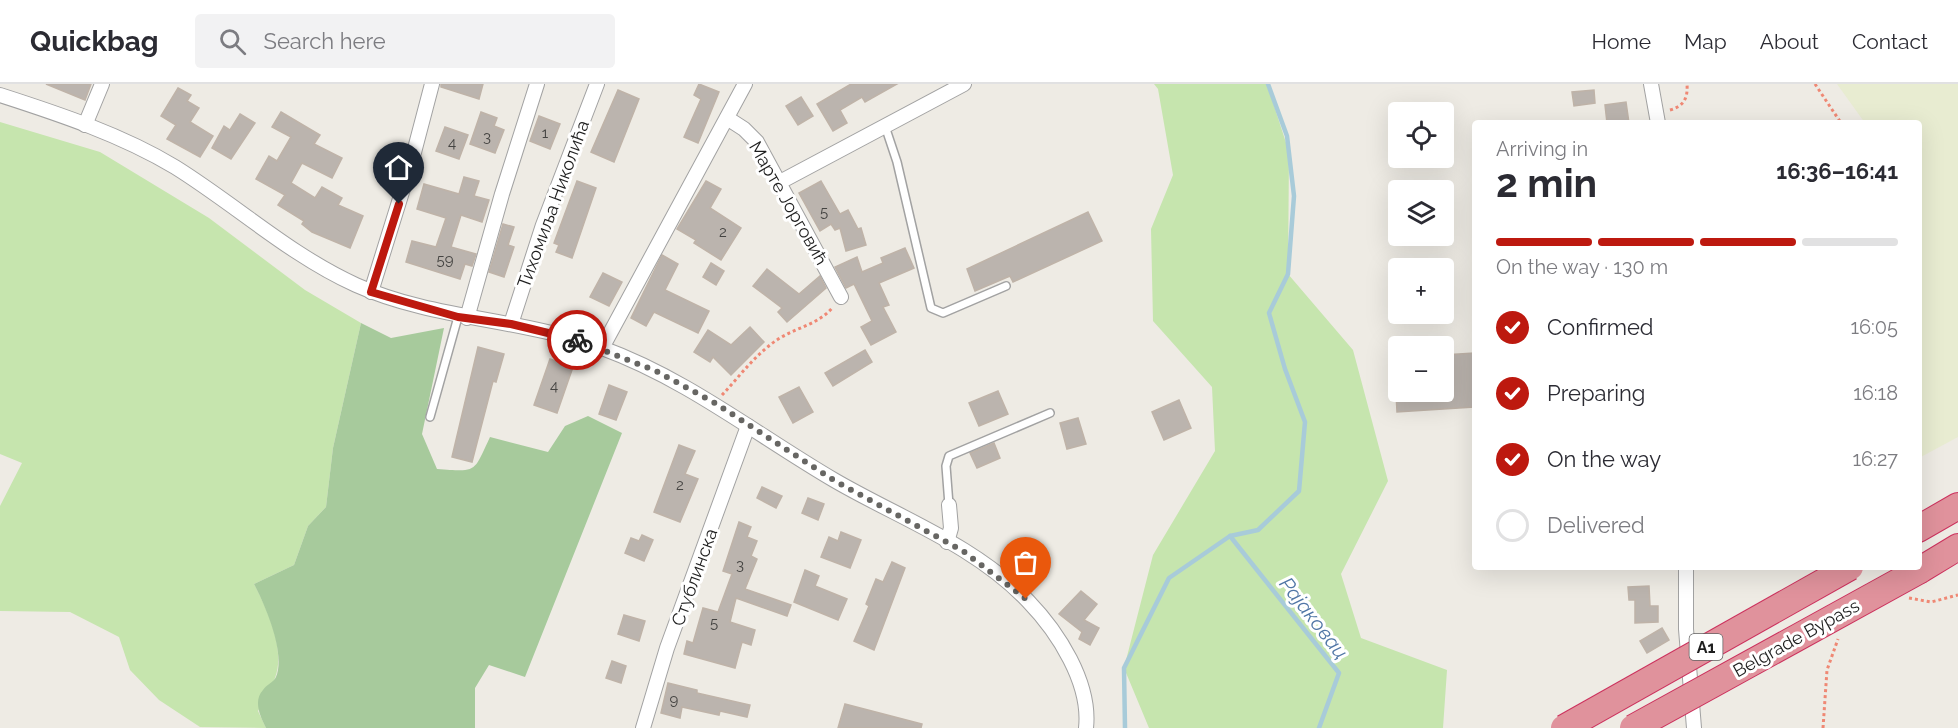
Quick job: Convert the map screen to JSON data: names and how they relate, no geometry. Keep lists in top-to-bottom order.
{
  "streets": {
    "highway": ["Belgrade Bypass", "A1"],
    "street": ["Марте Јорговић", "Тихомиља Николића", "Стублинска"]
  },
  "water": ["Рајаковац"],
  "house_numbers": [
    "1",
    "3",
    "4",
    "5",
    "2",
    "59",
    "4",
    "2",
    "3",
    "5",
    "9"
  ],
  "page": {
    "header": "Quickbag",
    "search": "Search here",
    "nav": [
      "Home",
      "Map",
      "About",
      "Contact"
    ],
    "map_buttons": ["+", "−"],
    "heading": ["2 min", "Arriving in", "16:36–16:41"],
    "bar": "On the way · 130 m",
    "list": [
      ["Confirmed", "16:05"],
      ["Preparing", "16:18"],
      ["On the way", "16:27"],
      "Delivered"
    ]
  }
}
